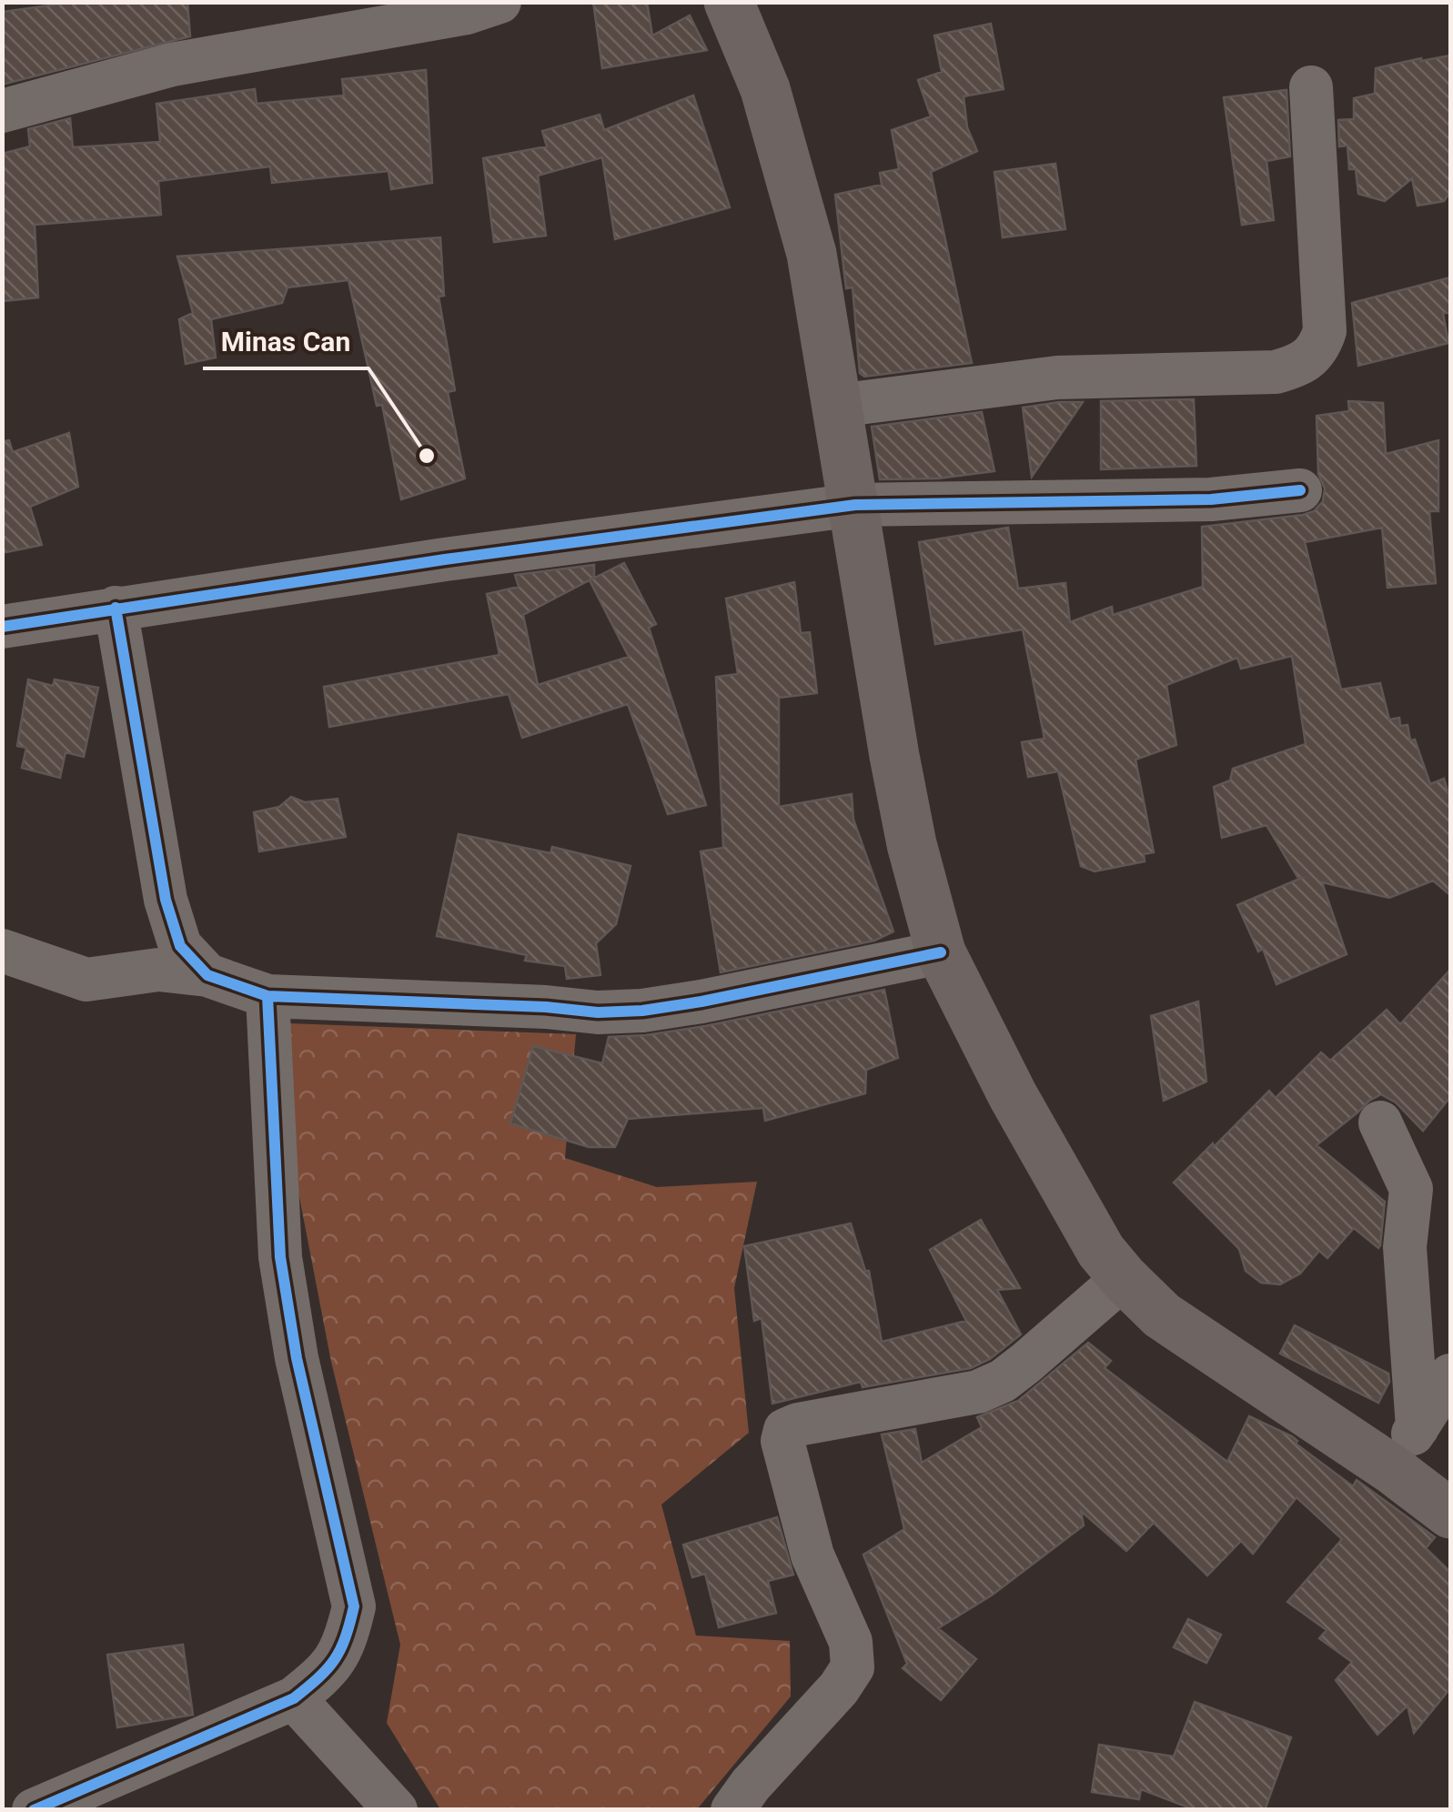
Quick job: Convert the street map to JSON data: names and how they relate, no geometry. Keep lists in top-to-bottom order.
{
  "places": ["Minas Can"]
}
